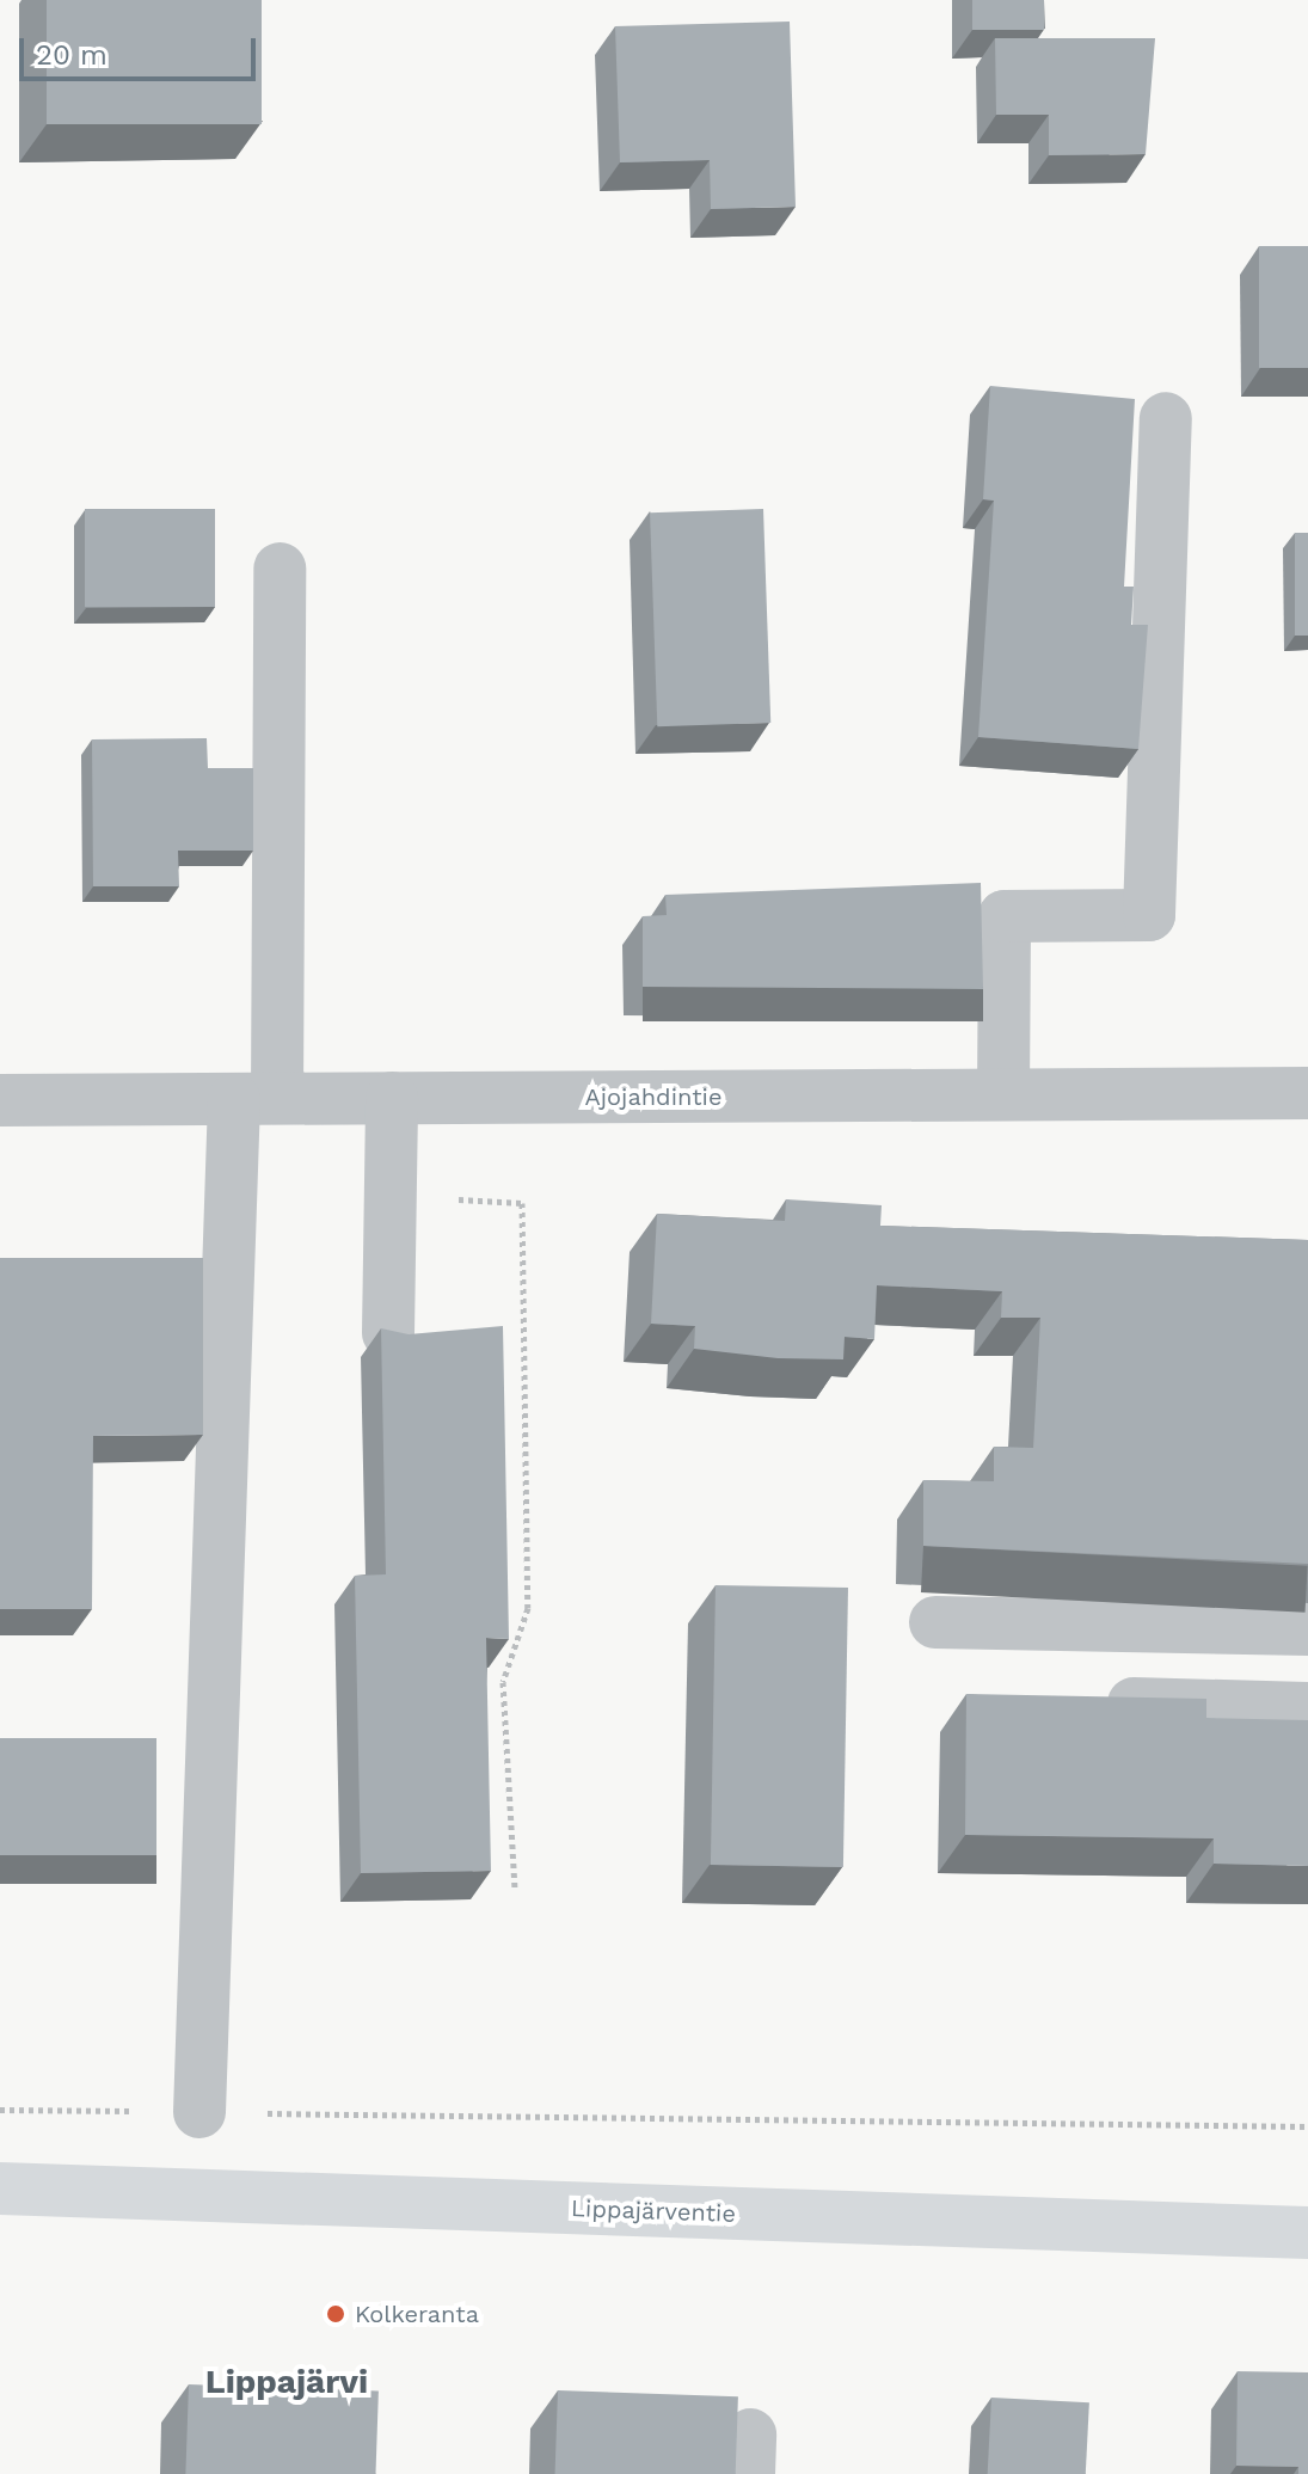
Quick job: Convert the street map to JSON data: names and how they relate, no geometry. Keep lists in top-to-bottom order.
{
  "streets": {
    "main road": ["Lippajärventie"],
    "street": ["Ajojahdintie"]
  },
  "districts": ["Lippajärvi"],
  "places": ["Kolkeranta"],
  "scale_bar": "20 m"
}
